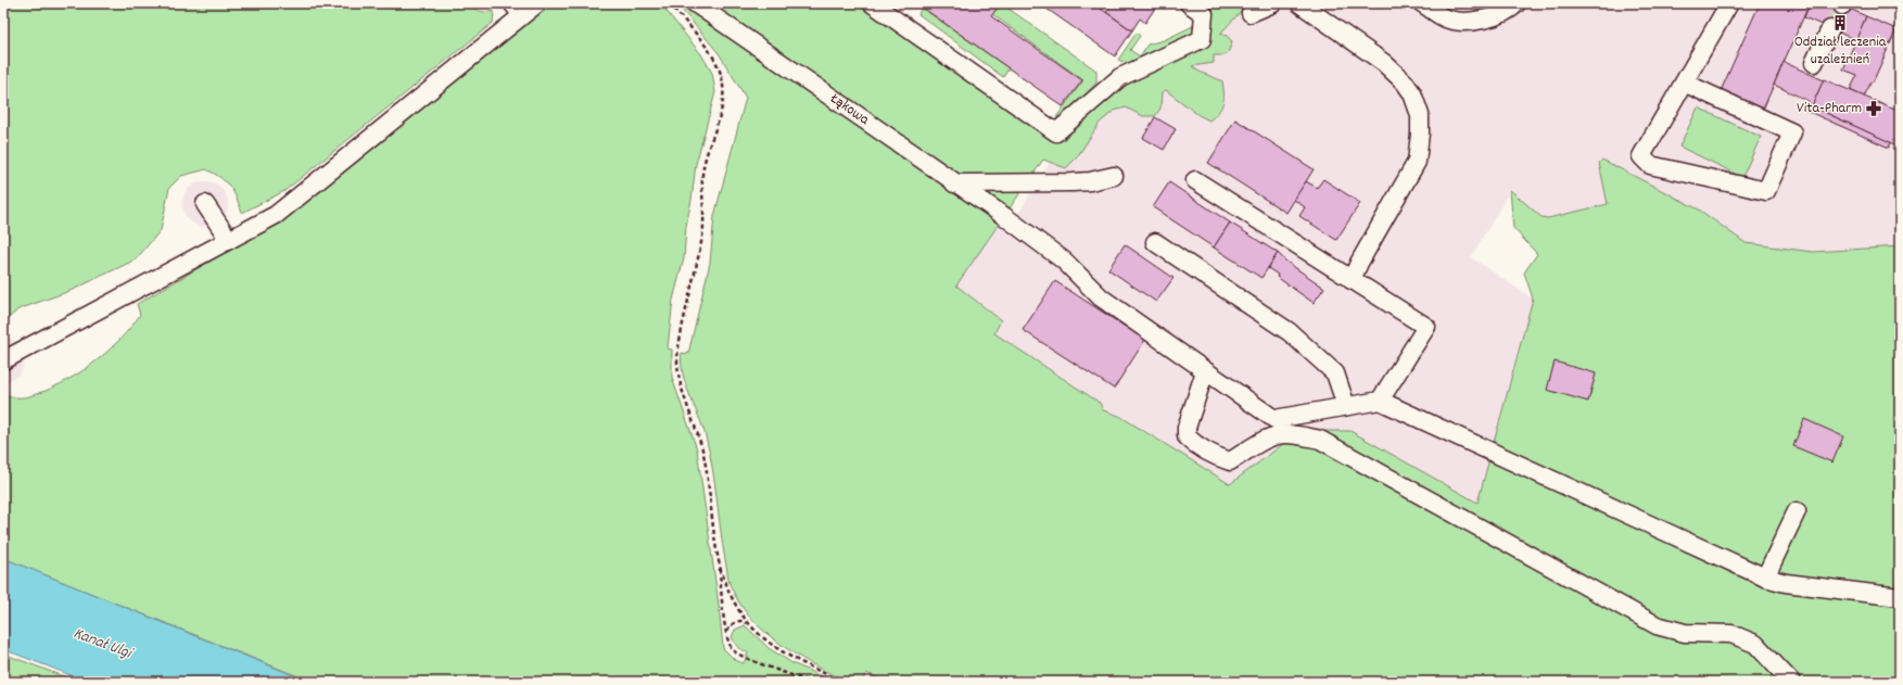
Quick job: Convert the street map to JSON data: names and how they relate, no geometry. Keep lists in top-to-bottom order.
{
  "streets": {
    "lane": ["Łąkowa"]
  },
  "water": ["Kanał Ulgi"],
  "places": {
    "building": ["Oddział leczenia uzależnień"],
    "pharmacy": ["Vita-Pharm"]
  }
}
